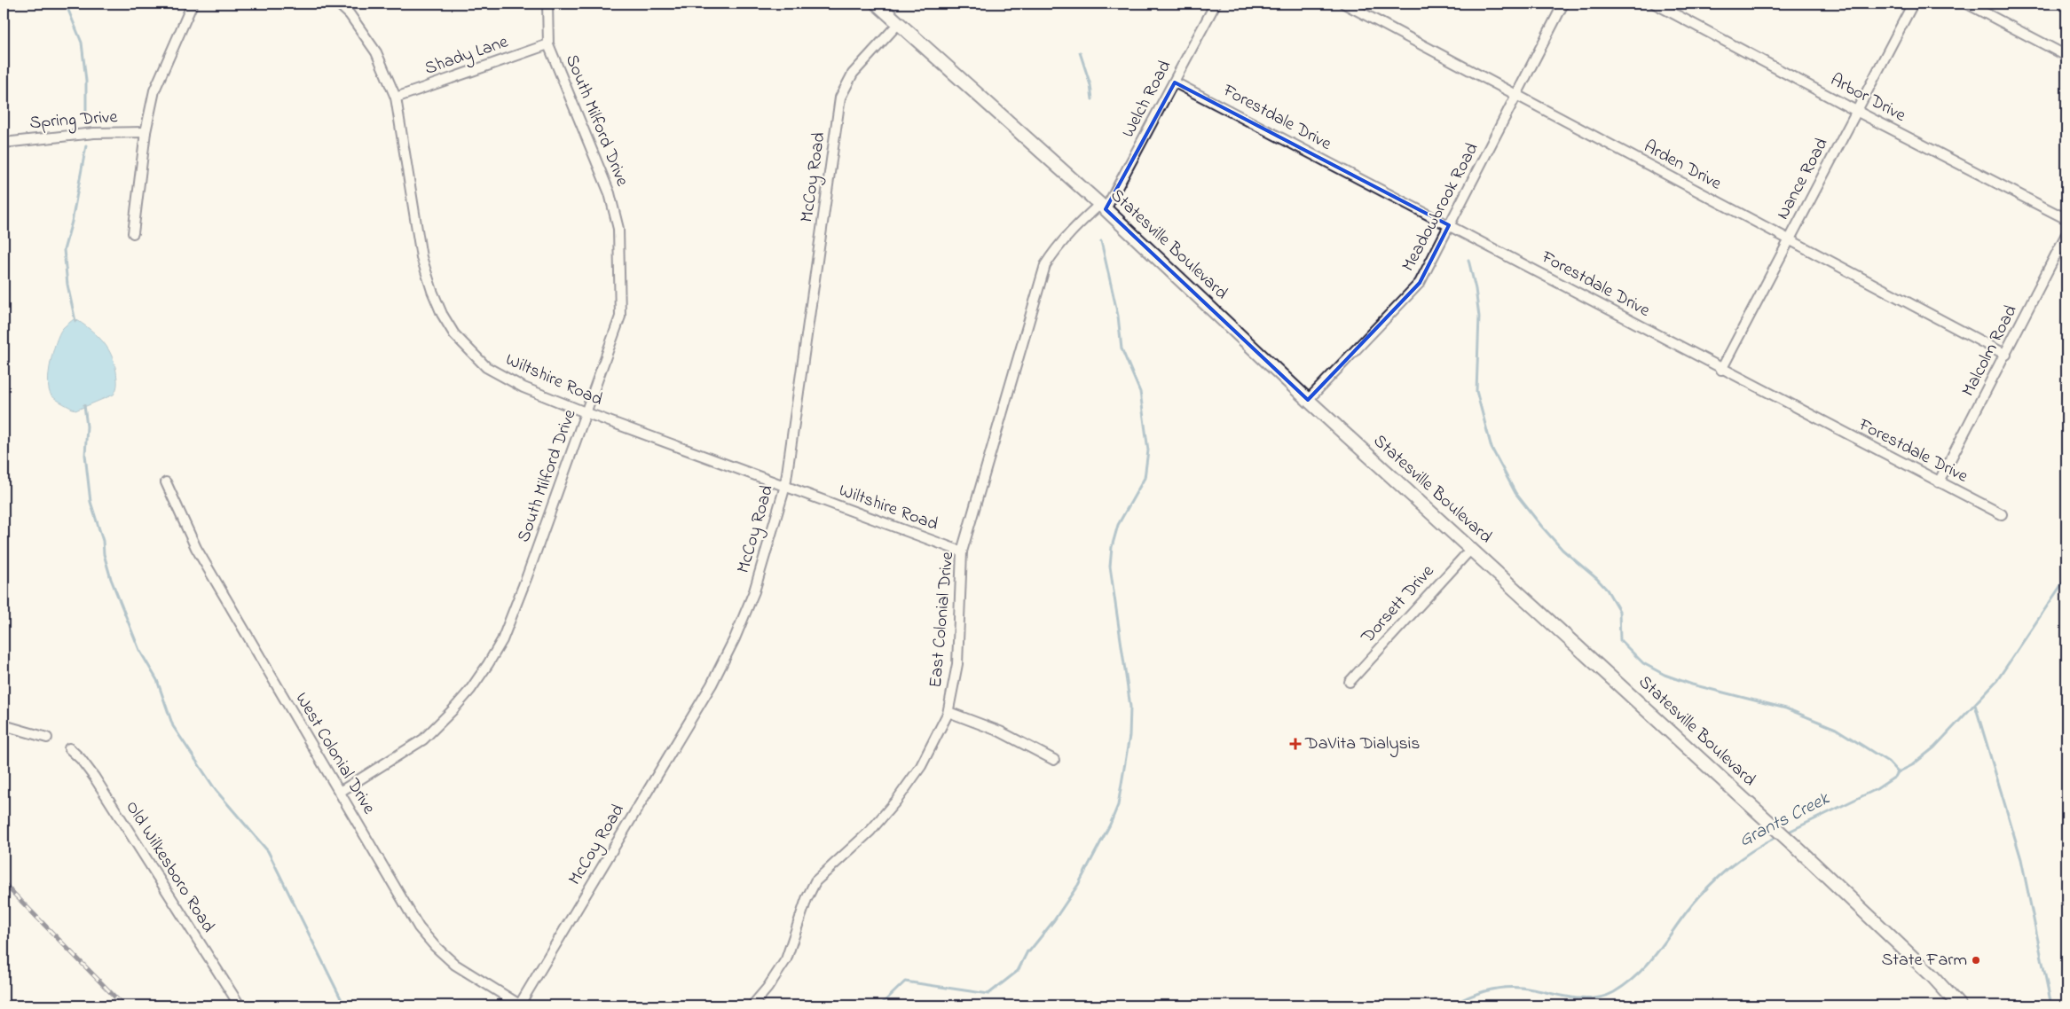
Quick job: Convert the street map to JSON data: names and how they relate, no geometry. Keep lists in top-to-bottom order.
{
  "streets": {
    "main road": ["Statesville Boulevard"],
    "street": [
      "Shady Lane",
      "Arbor Drive",
      "Welch Road",
      "Forestdale Drive",
      "Spring Drive",
      "South Milford Drive",
      "Arden Drive",
      "McCoy Road",
      "Nance Road",
      "Meadowbrook Road",
      "Malcolm Road",
      "Wiltshire Road",
      "Dorsett Drive",
      "East Colonial Drive",
      "West Colonial Drive",
      "Old Wilkesboro Road"
    ]
  },
  "crossings": [
    ["Shady Lane", "South Milford Drive"],
    ["Shady Lane", "Wiltshire Road"],
    ["Arbor Drive", "Nance Road"],
    ["Welch Road", "Forestdale Drive"],
    ["Welch Road", "Statesville Boulevard"],
    ["Welch Road", "East Colonial Drive"],
    ["Forestdale Drive", "Nance Road"],
    ["Forestdale Drive", "Meadowbrook Road"],
    ["Forestdale Drive", "Malcolm Road"],
    ["South Milford Drive", "Wiltshire Road"],
    ["South Milford Drive", "West Colonial Drive"],
    ["Arden Drive", "Nance Road"],
    ["Arden Drive", "Meadowbrook Road"],
    ["Arden Drive", "Malcolm Road"],
    ["McCoy Road", "Statesville Boulevard"],
    ["McCoy Road", "Wiltshire Road"],
    ["McCoy Road", "West Colonial Drive"],
    ["Meadowbrook Road", "Statesville Boulevard"],
    ["Statesville Boulevard", "Dorsett Drive"],
    ["Statesville Boulevard", "East Colonial Drive"],
    ["Wiltshire Road", "East Colonial Drive"]
  ],
  "water": ["Grants Creek"],
  "places": {
    "health": ["DaVita Dialysis"],
    "other": ["State Farm"]
  }
}
